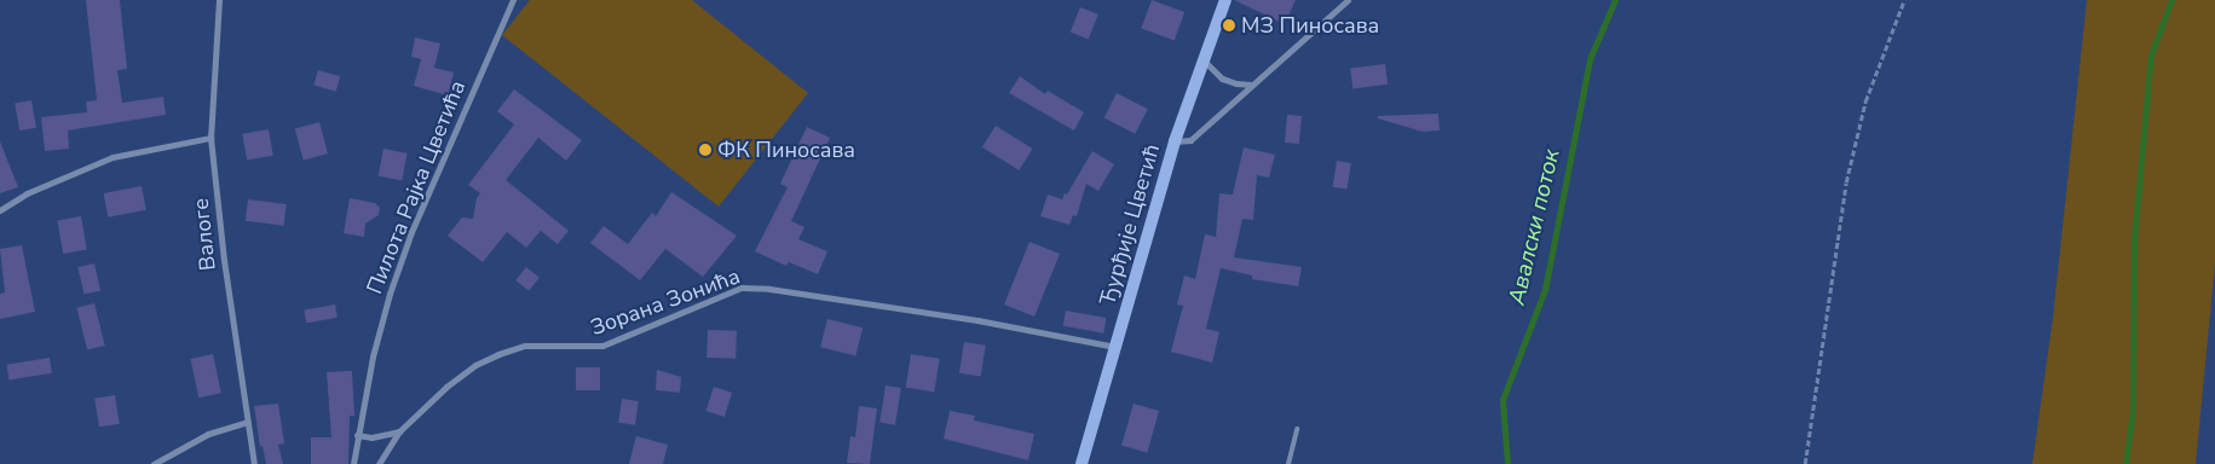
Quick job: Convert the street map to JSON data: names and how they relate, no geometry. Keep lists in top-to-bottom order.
{
  "streets": {
    "street": [
      "Пилота Рајка Цветића",
      "Ђурђије Цветић",
      "Валоге",
      "Зорана Зонића"
    ]
  },
  "crossings": [
    ["Ђурђије Цветић", "Зорана Зонића"]
  ],
  "water": ["Авалски поток"],
  "places": ["МЗ Пиносава", "ФК Пиносава"]
}
